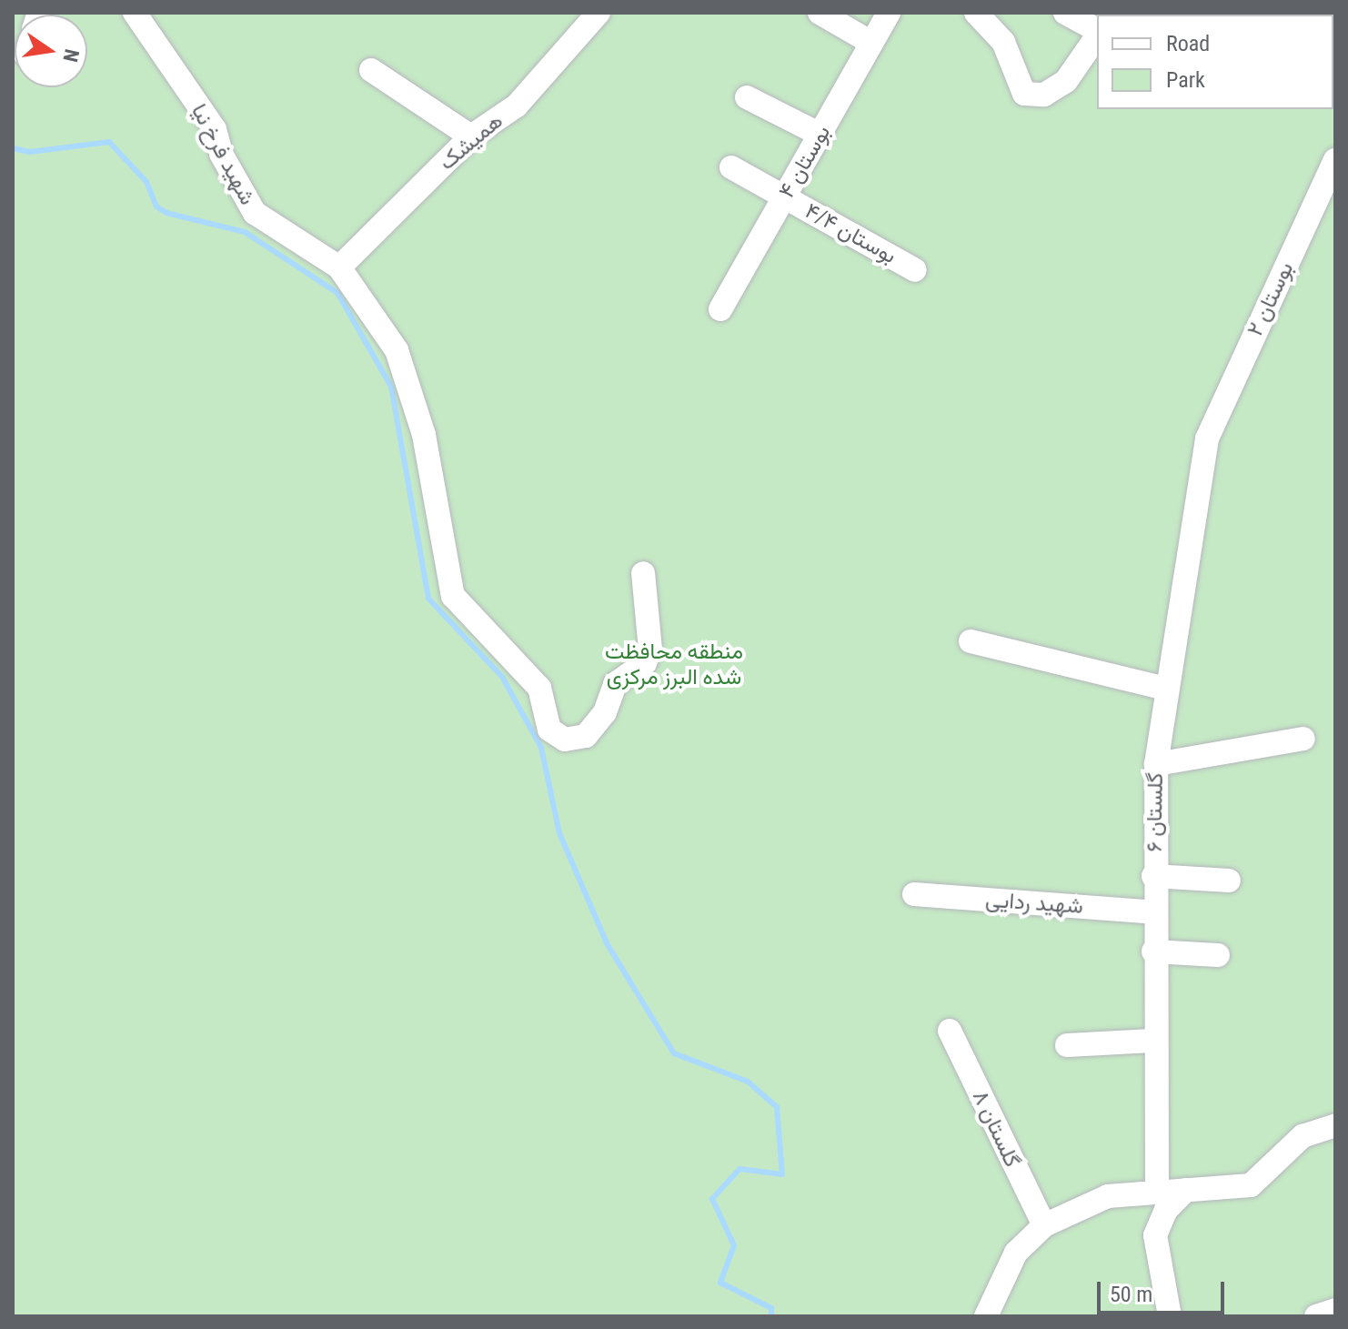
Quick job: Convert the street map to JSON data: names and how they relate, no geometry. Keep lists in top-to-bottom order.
{
  "streets": {
    "street": [
      "همیشک",
      "شهید فرخ نیا",
      "بوستان ۴",
      "بوستان ۴/۴",
      "بوستان ۲",
      "گلستان ۶",
      "شهید ردایی",
      "گلستان ۸"
    ]
  },
  "crossings": [
    ["همیشک", "شهید فرخ نیا"],
    ["بوستان ۴", "بوستان ۴/۴"],
    ["بوستان ۲", "گلستان ۶"],
    ["گلستان ۶", "شهید ردایی"]
  ],
  "parks": ["منطقه محافظت شده البرز مرکزی"],
  "legend": ["Road", "Park"],
  "scale_bar": "50 m",
  "north": "right"
}
